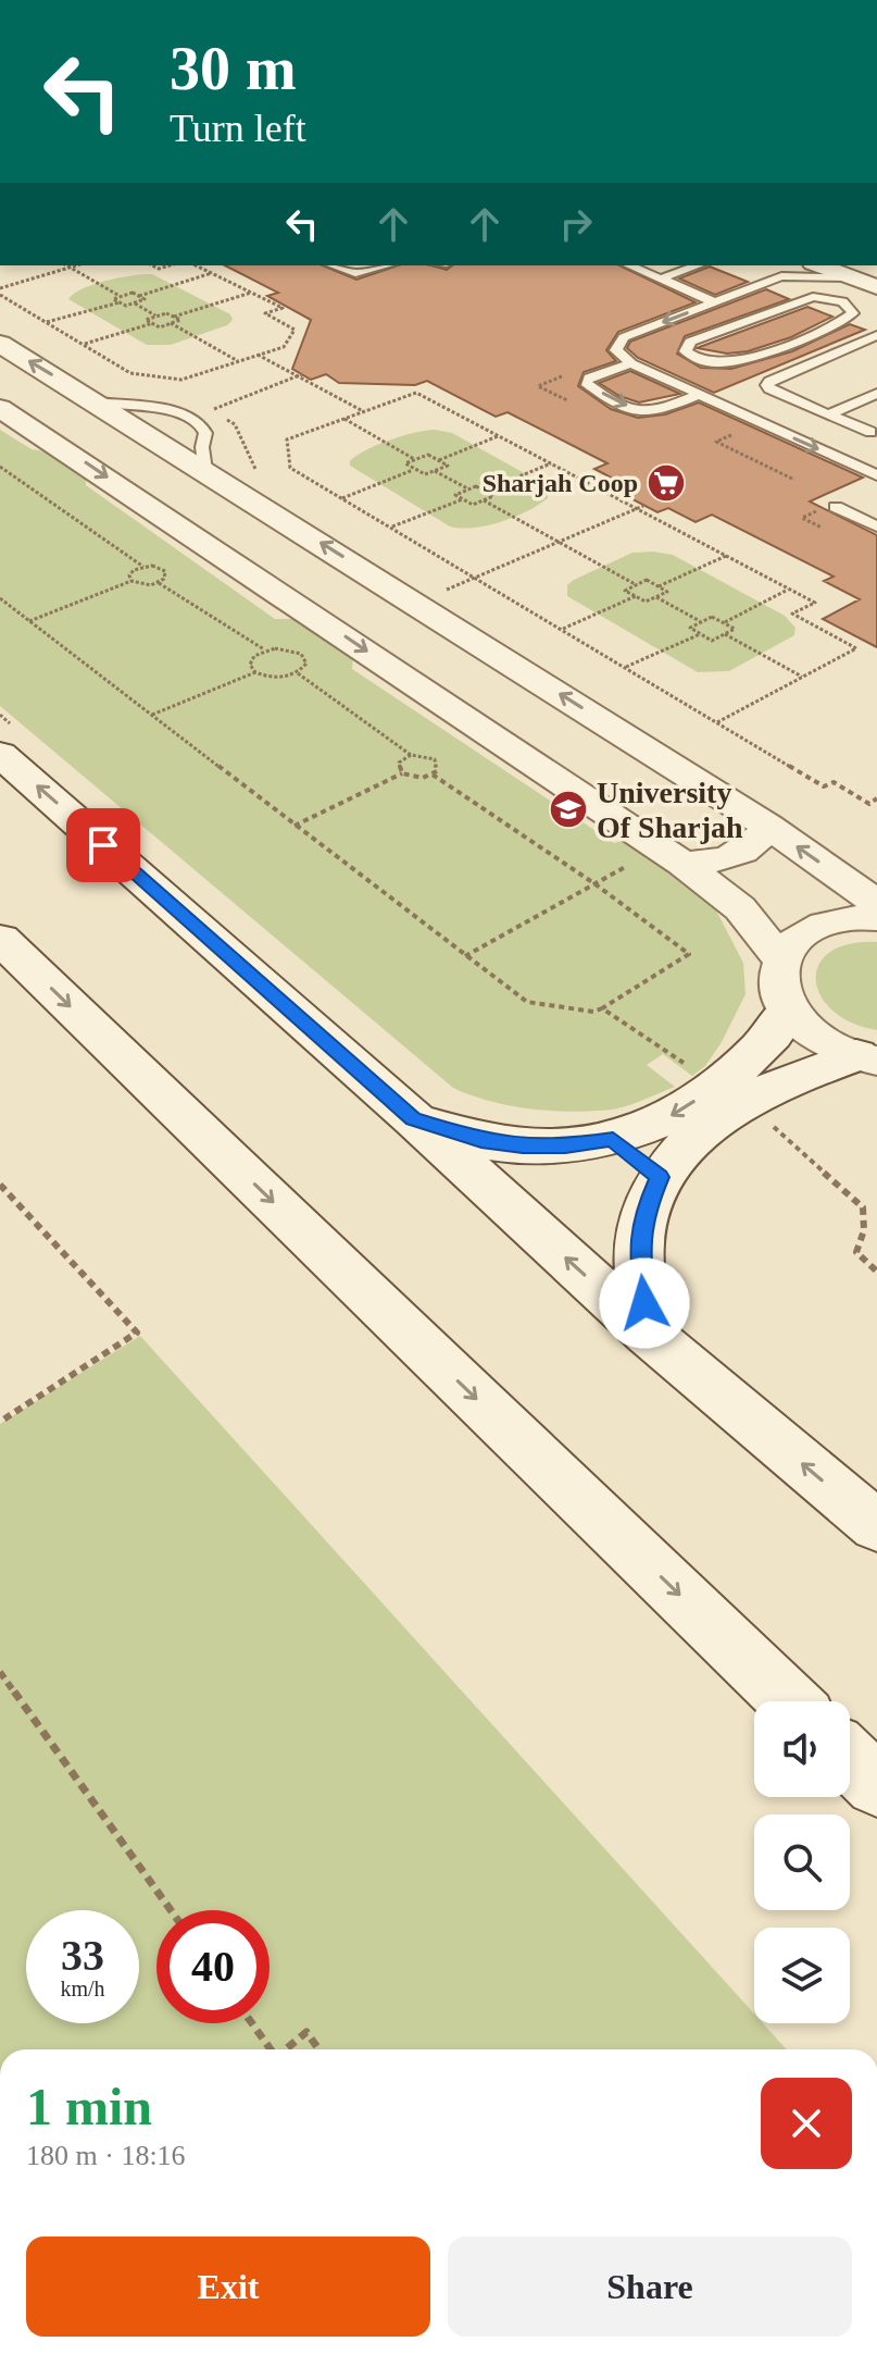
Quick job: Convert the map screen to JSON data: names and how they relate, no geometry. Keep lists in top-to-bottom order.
{
  "places": {
    "supermarket": ["Sharjah Coop"],
    "school or university": ["University Of Sharjah"]
  },
  "page": {
    "turn": ["30 m", "Turn left"],
    "speed": "33 km/h",
    "limit": "40",
    "heading": ["1 min", "180 m · 18:16"],
    "buttons": ["Exit", "Share"]
  }
}
